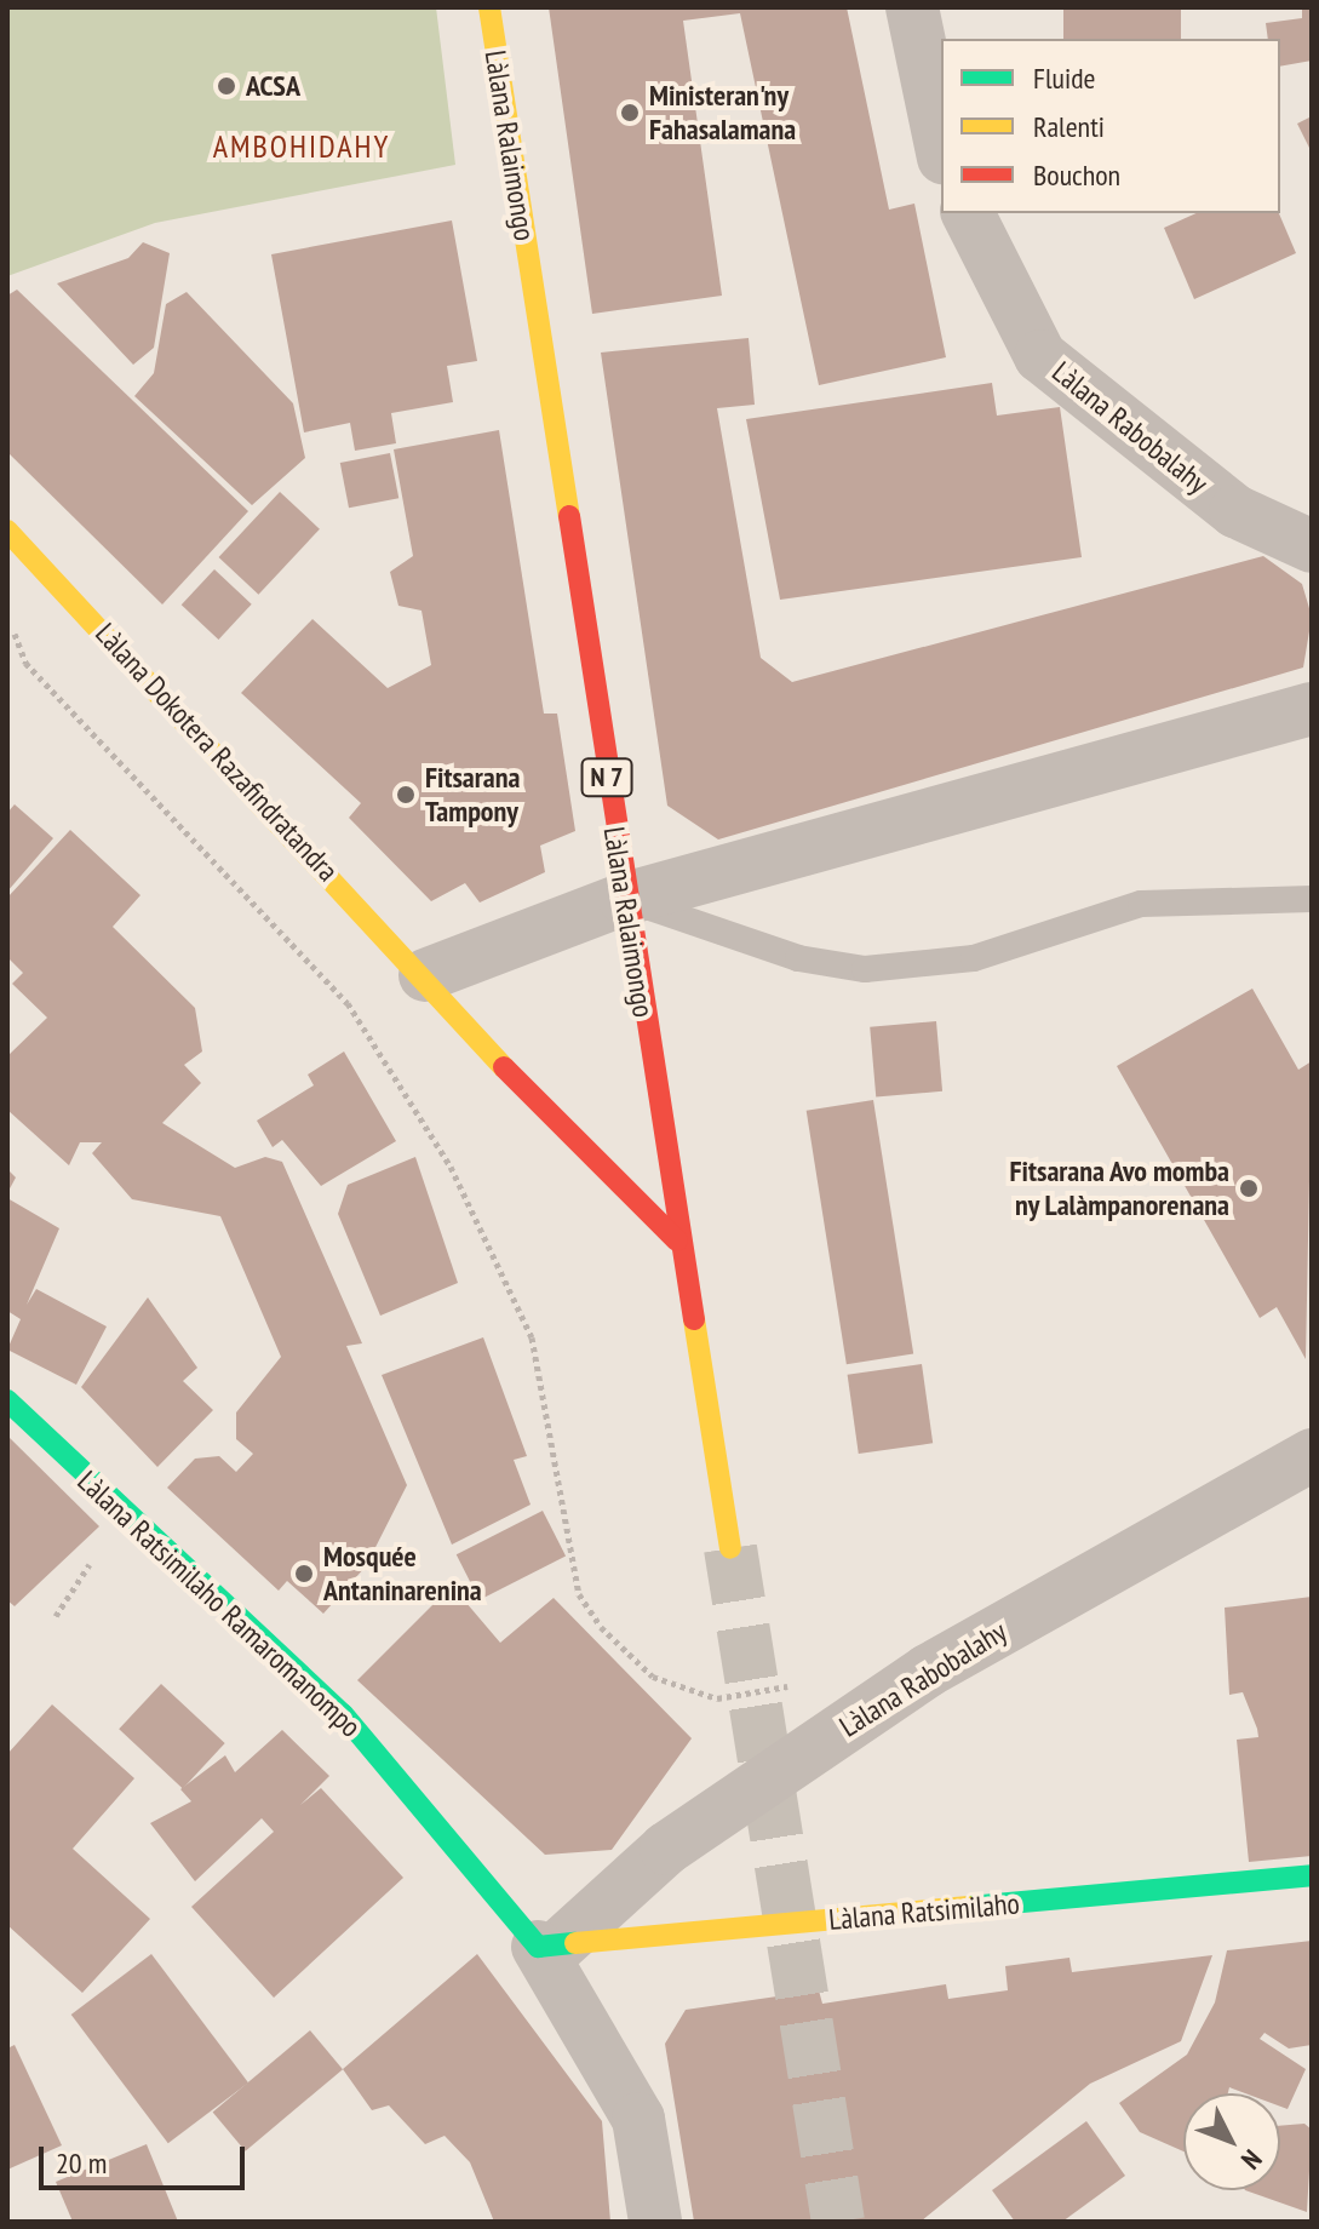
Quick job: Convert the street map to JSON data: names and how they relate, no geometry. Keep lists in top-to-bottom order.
{
  "streets": {
    "street": [
      "Làlana Ralaimongo",
      "Làlana Rabobalahy",
      "Làlana Dokotera Razafindratandra",
      "N 7",
      "Làlana Ratsimilaho Ramaromanompo",
      "Làlana Ratsimilaho"
    ]
  },
  "crossings": [
    ["Làlana Ralaimongo", "Làlana Dokotera Razafindratandra"],
    ["Làlana Rabobalahy", "Làlana Ratsimilaho Ramaromanompo"],
    ["Làlana Rabobalahy", "Làlana Ratsimilaho"],
    ["Làlana Ratsimilaho Ramaromanompo", "Làlana Ratsimilaho"]
  ],
  "districts": ["AMBOHIDAHY"],
  "places": [
    "ACSA",
    "Ministeran'ny Fahasalamana",
    "Fitsarana Tampony",
    "Fitsarana Avo momba ny Lalàmpanorenana",
    "Mosquée Antaninarenina"
  ],
  "legend": ["Fluide", "Ralenti", "Bouchon"],
  "scale_bar": "20 m",
  "north": "bottom right"
}
